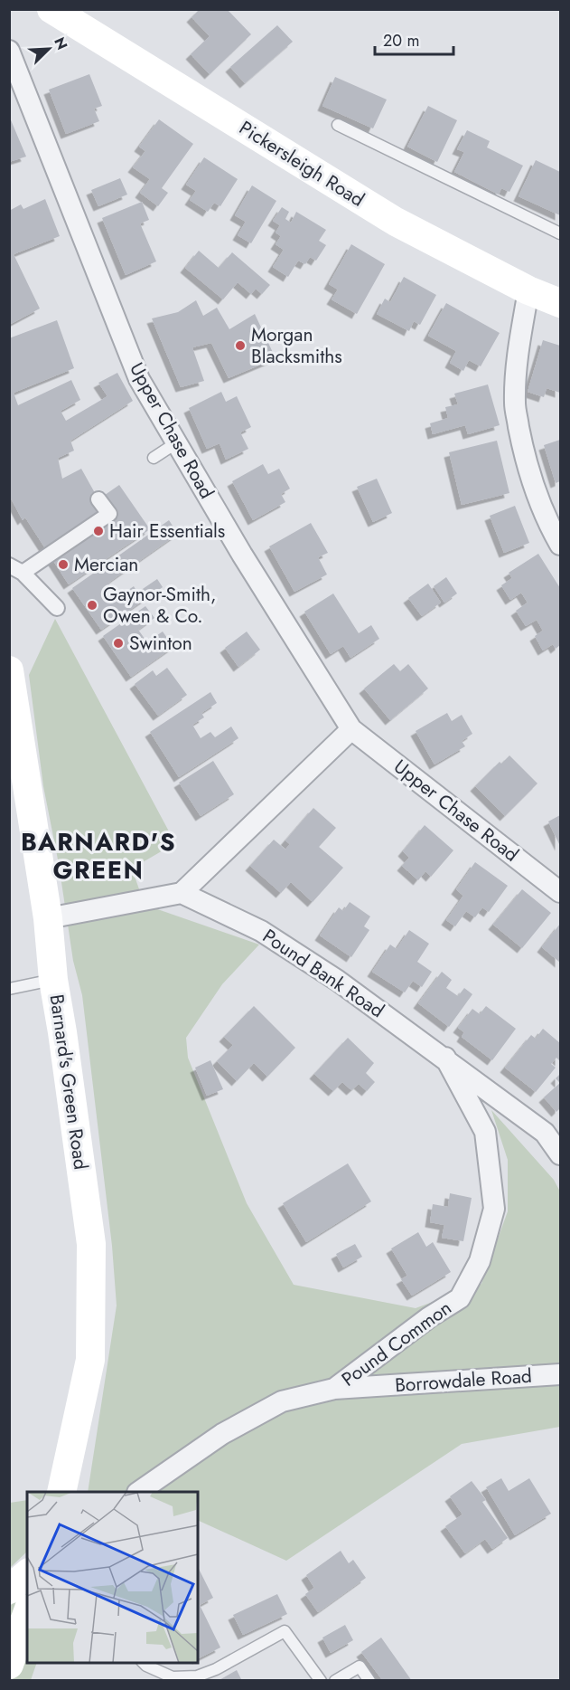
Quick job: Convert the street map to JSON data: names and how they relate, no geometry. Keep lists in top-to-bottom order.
{
  "streets": {
    "main road": ["Pickersleigh Road", "Barnard's Green Road"],
    "street": [
      "Upper Chase Road",
      "Pound Bank Road",
      "Pound Common",
      "Borrowdale Road"
    ]
  },
  "crossings": [
    ["Pound Bank Road", "Pound Common"],
    ["Pound Common", "Borrowdale Road"]
  ],
  "districts": ["BARNARD'S GREEN"],
  "places": [
    "Morgan Blacksmiths",
    "Hair Essentials",
    "Mercian",
    "Gaynor-Smith, Owen & Co.",
    "Swinton"
  ],
  "scale_bar": "20 m",
  "north": "top right"
}
